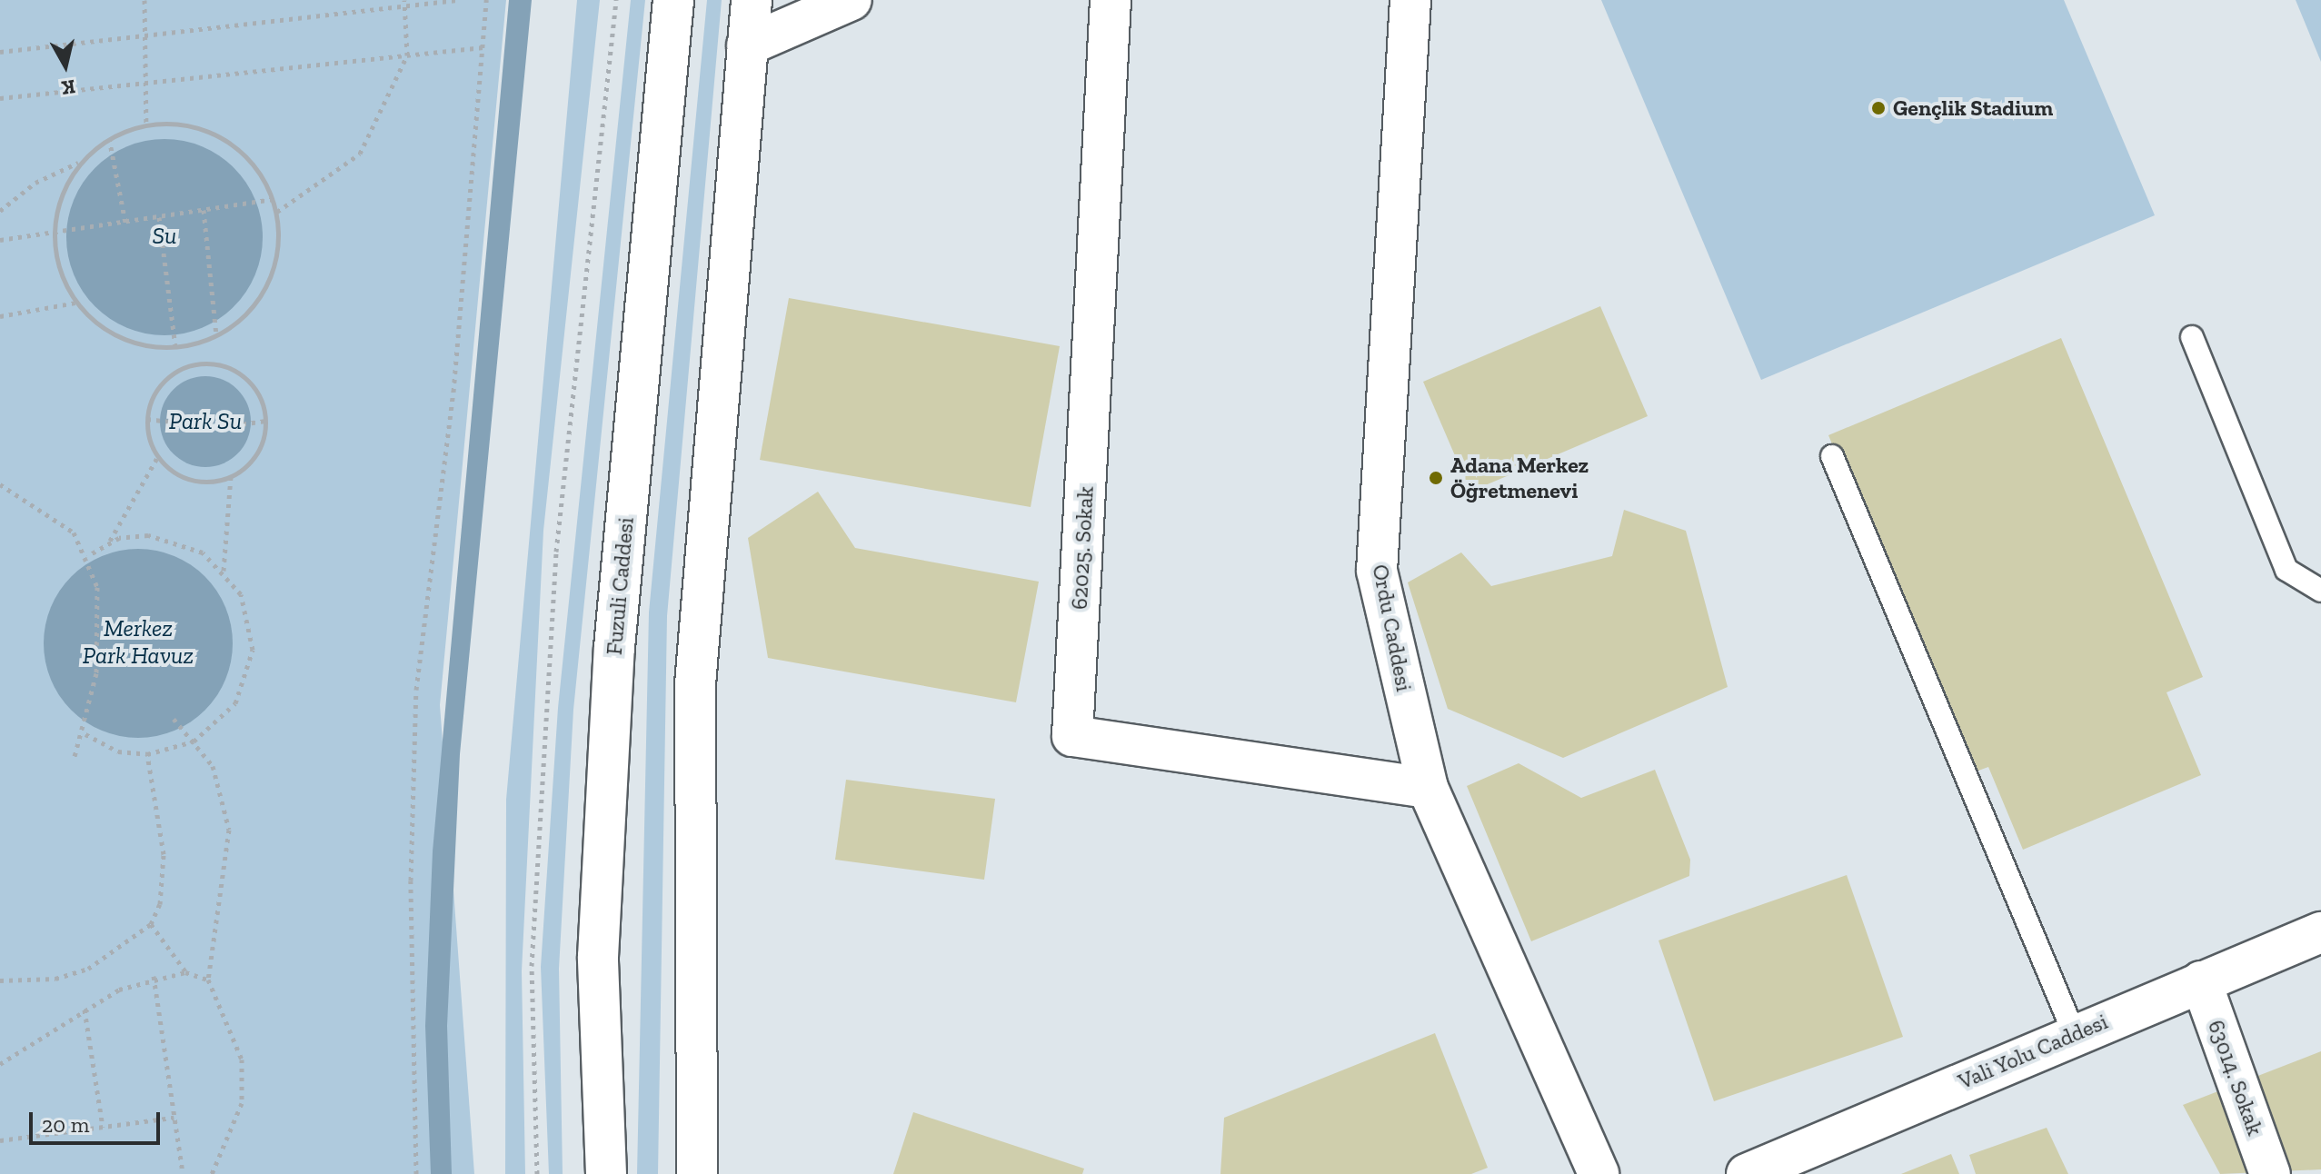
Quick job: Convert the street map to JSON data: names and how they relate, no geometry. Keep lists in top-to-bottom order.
{
  "streets": {
    "main road": [
      "62025. Sokak",
      "Fuzuli Caddesi",
      "Ordu Caddesi",
      "Vali Yolu Caddesi",
      "63014. Sokak"
    ]
  },
  "crossings": [
    ["62025. Sokak", "Ordu Caddesi"],
    ["Vali Yolu Caddesi", "63014. Sokak"]
  ],
  "water": ["Su", "Park Su", "Merkez Park Havuz"],
  "places": ["Gençlik Stadium", "Adana Merkez Öğretmenevi"],
  "scale_bar": "20 m",
  "north": "bottom"
}
